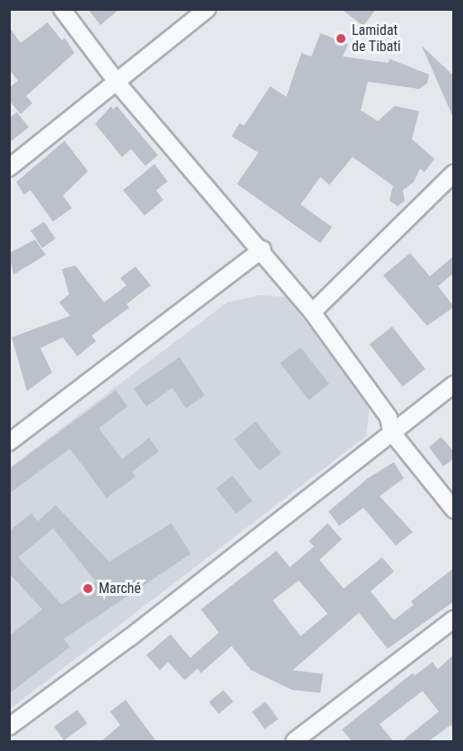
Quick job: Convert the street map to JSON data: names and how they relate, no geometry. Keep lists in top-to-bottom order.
{
  "places": ["Lamidat de Tibati", "Marché"]
}
